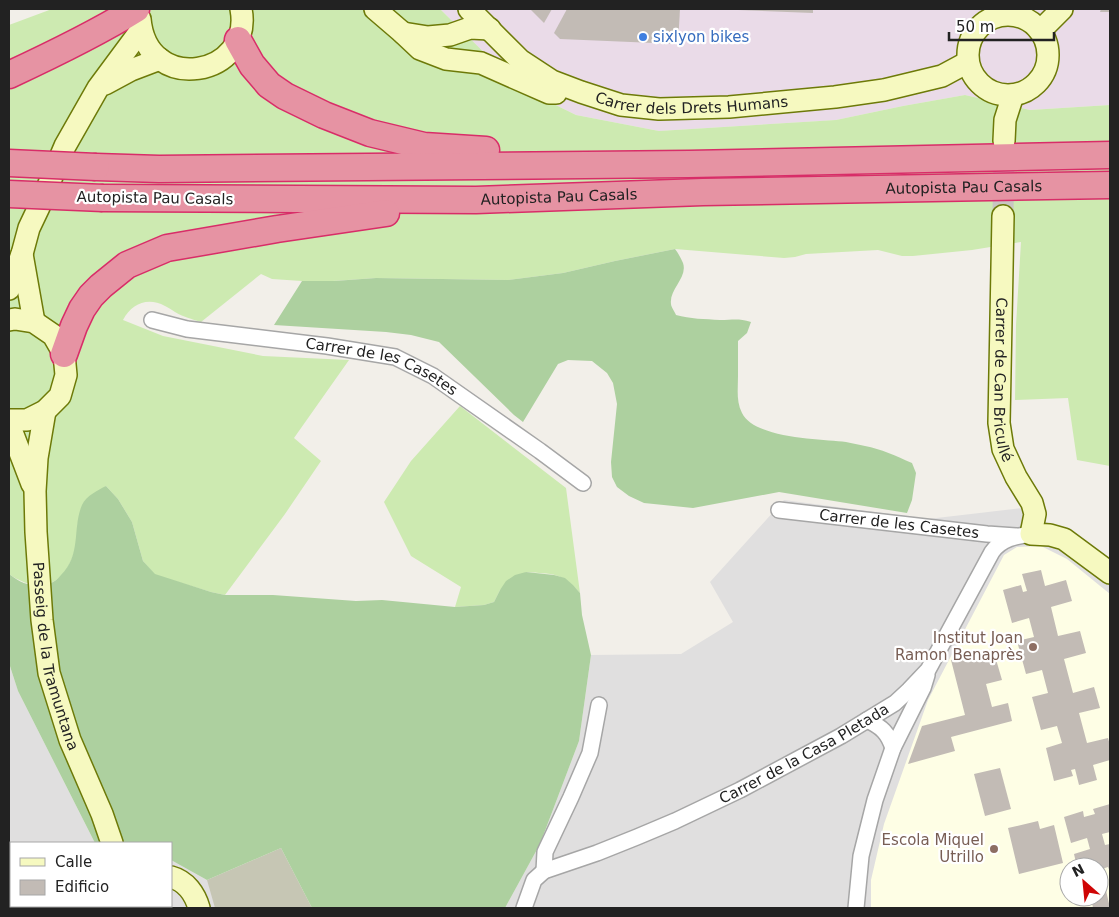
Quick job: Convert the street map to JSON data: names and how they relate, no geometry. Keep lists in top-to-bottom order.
{
  "streets": {
    "highway": ["Autopista Pau Casals"],
    "street": [
      "Carrer dels Drets Humans",
      "Carrer de les Casetes",
      "Carrer de Can Bricullé",
      "Passeig de la Tramuntana",
      "Carrer de la Casa Pletada"
    ]
  },
  "crossings": [
    ["Carrer de les Casetes", "Carrer de Can Bricullé"],
    ["Carrer de les Casetes", "Carrer de la Casa Pletada"],
    ["Carrer de Can Bricullé", "Carrer de la Casa Pletada"]
  ],
  "places": ["sixlyon bikes", "Institut Joan Ramon Benaprès", "Escola Miquel Utrillo"],
  "legend": ["Calle", "Edificio"],
  "scale_bar": "50 m",
  "north": "top left"
}
